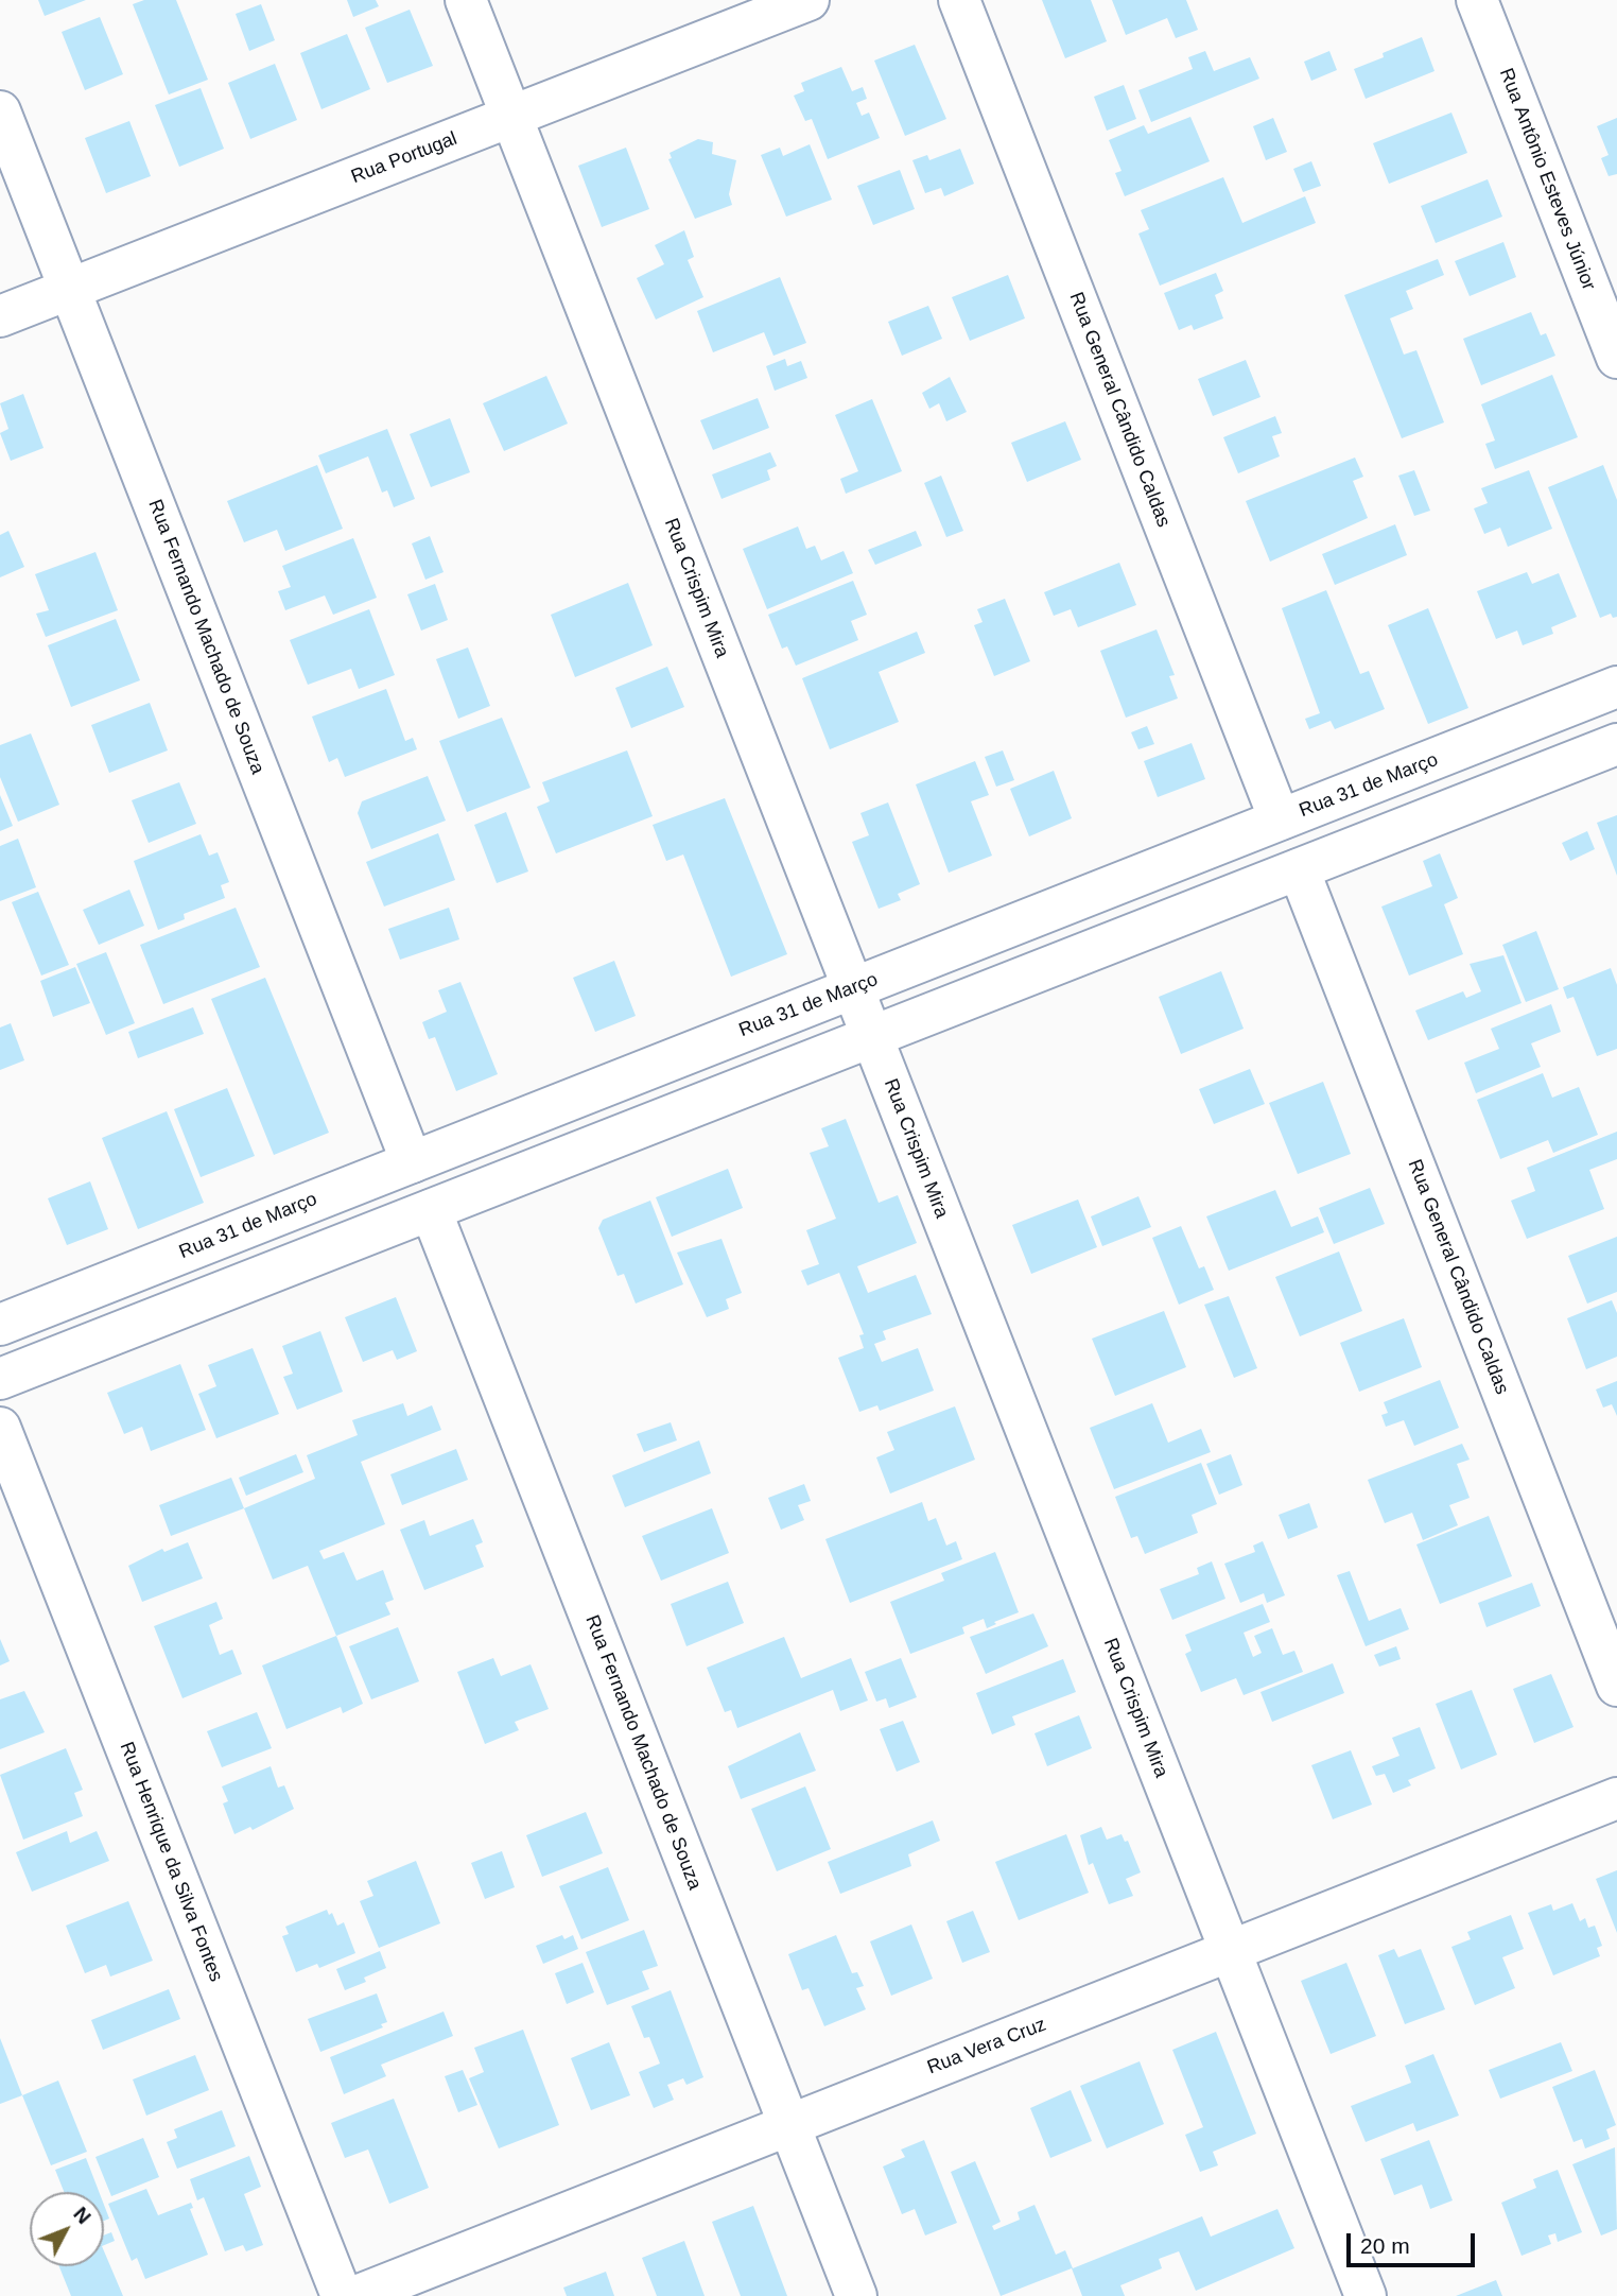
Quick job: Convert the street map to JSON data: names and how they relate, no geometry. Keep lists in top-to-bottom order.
{
  "streets": {
    "street": [
      "Rua Portugal",
      "Rua Antônio Esteves Júnior",
      "Rua General Cândido Caldas",
      "Rua Crispim Mira",
      "Rua Fernando Machado de Souza",
      "Rua 31 de Março",
      "Rua Henrique da Silva Fontes",
      "Rua Vera Cruz"
    ]
  },
  "crossings": [
    ["Rua Portugal", "Rua Crispim Mira"],
    ["Rua Portugal", "Rua Fernando Machado de Souza"],
    ["Rua General Cândido Caldas", "Rua 31 de Março"],
    ["Rua Crispim Mira", "Rua 31 de Março"],
    ["Rua Crispim Mira", "Rua Vera Cruz"],
    ["Rua Fernando Machado de Souza", "Rua 31 de Março"],
    ["Rua Fernando Machado de Souza", "Rua Vera Cruz"]
  ],
  "scale_bar": "20 m",
  "north": "top right"
}
